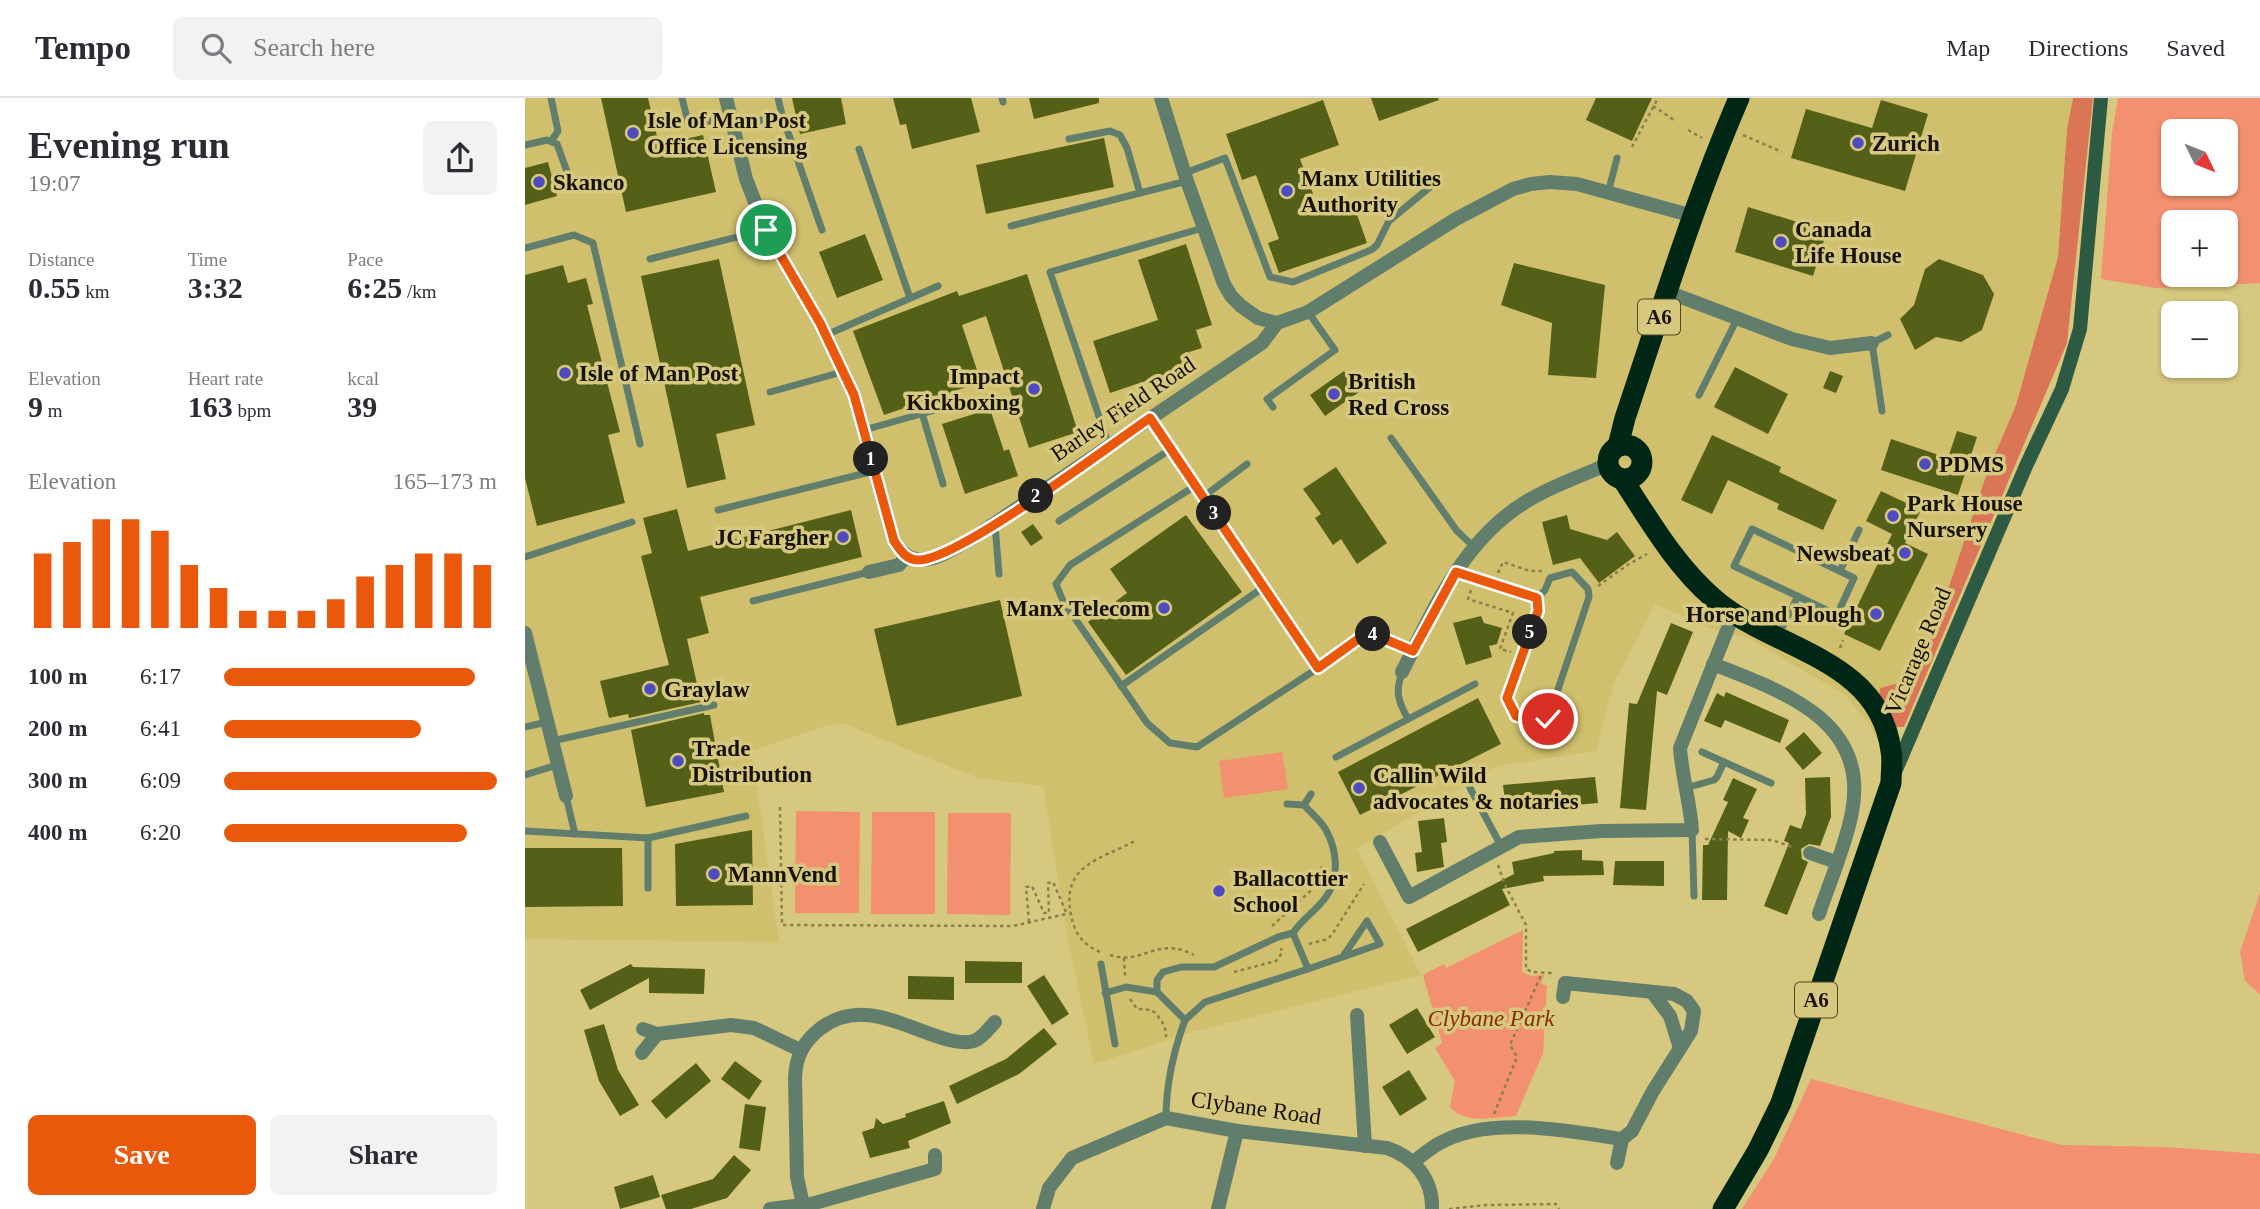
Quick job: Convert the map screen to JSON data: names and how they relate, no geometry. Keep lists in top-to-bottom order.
{
  "streets": {
    "highway": ["A6", "Vicarage Road"],
    "street": ["Barley Field Road", "Clybane Road"]
  },
  "crossings": [
    ["A6", "Vicarage Road"]
  ],
  "parks": ["Clybane Park"],
  "places": [
    "Isle of Man Post Office Licensing",
    "Zurich",
    "Skanco",
    "Manx Utilities Authority",
    "Canada Life House",
    "Isle of Man Post",
    "Impact Kickboxing",
    "British Red Cross",
    "PDMS",
    "Park House Nursery",
    "JC Fargher",
    "Newsbeat",
    "Manx Telecom",
    "Horse and Plough",
    "Graylaw",
    "Trade Distribution",
    "Callin Wild advocates & notaries",
    "MannVend",
    "Ballacottier School"
  ],
  "north": "bottom right",
  "page": {
    "header": "Tempo",
    "search": "Search here",
    "nav": ["Map", "Directions", "Saved"],
    "heading": ["Evening run", "19:07"],
    "map_buttons": ["+", "−"],
    "stats": [
      ["Distance", "0.55 km"],
      ["Time", "3:32"],
      ["Pace", "6:25 /km"],
      ["Elevation", "9 m"],
      ["Heart rate", "163 bpm"],
      ["kcal", "39"]
    ],
    "pins": [
      "1",
      "2",
      "3",
      "5",
      "4"
    ],
    "chart": ["Elevation", "165–173 m"],
    "list": [
      {
        "name": "100 m",
        "note": "6:17"
      },
      {
        "name": "200 m",
        "note": "6:41"
      },
      {
        "name": "300 m",
        "note": "6:09"
      },
      {
        "name": "400 m",
        "note": "6:20"
      }
    ],
    "buttons": ["Save", "Share"]
  }
}
